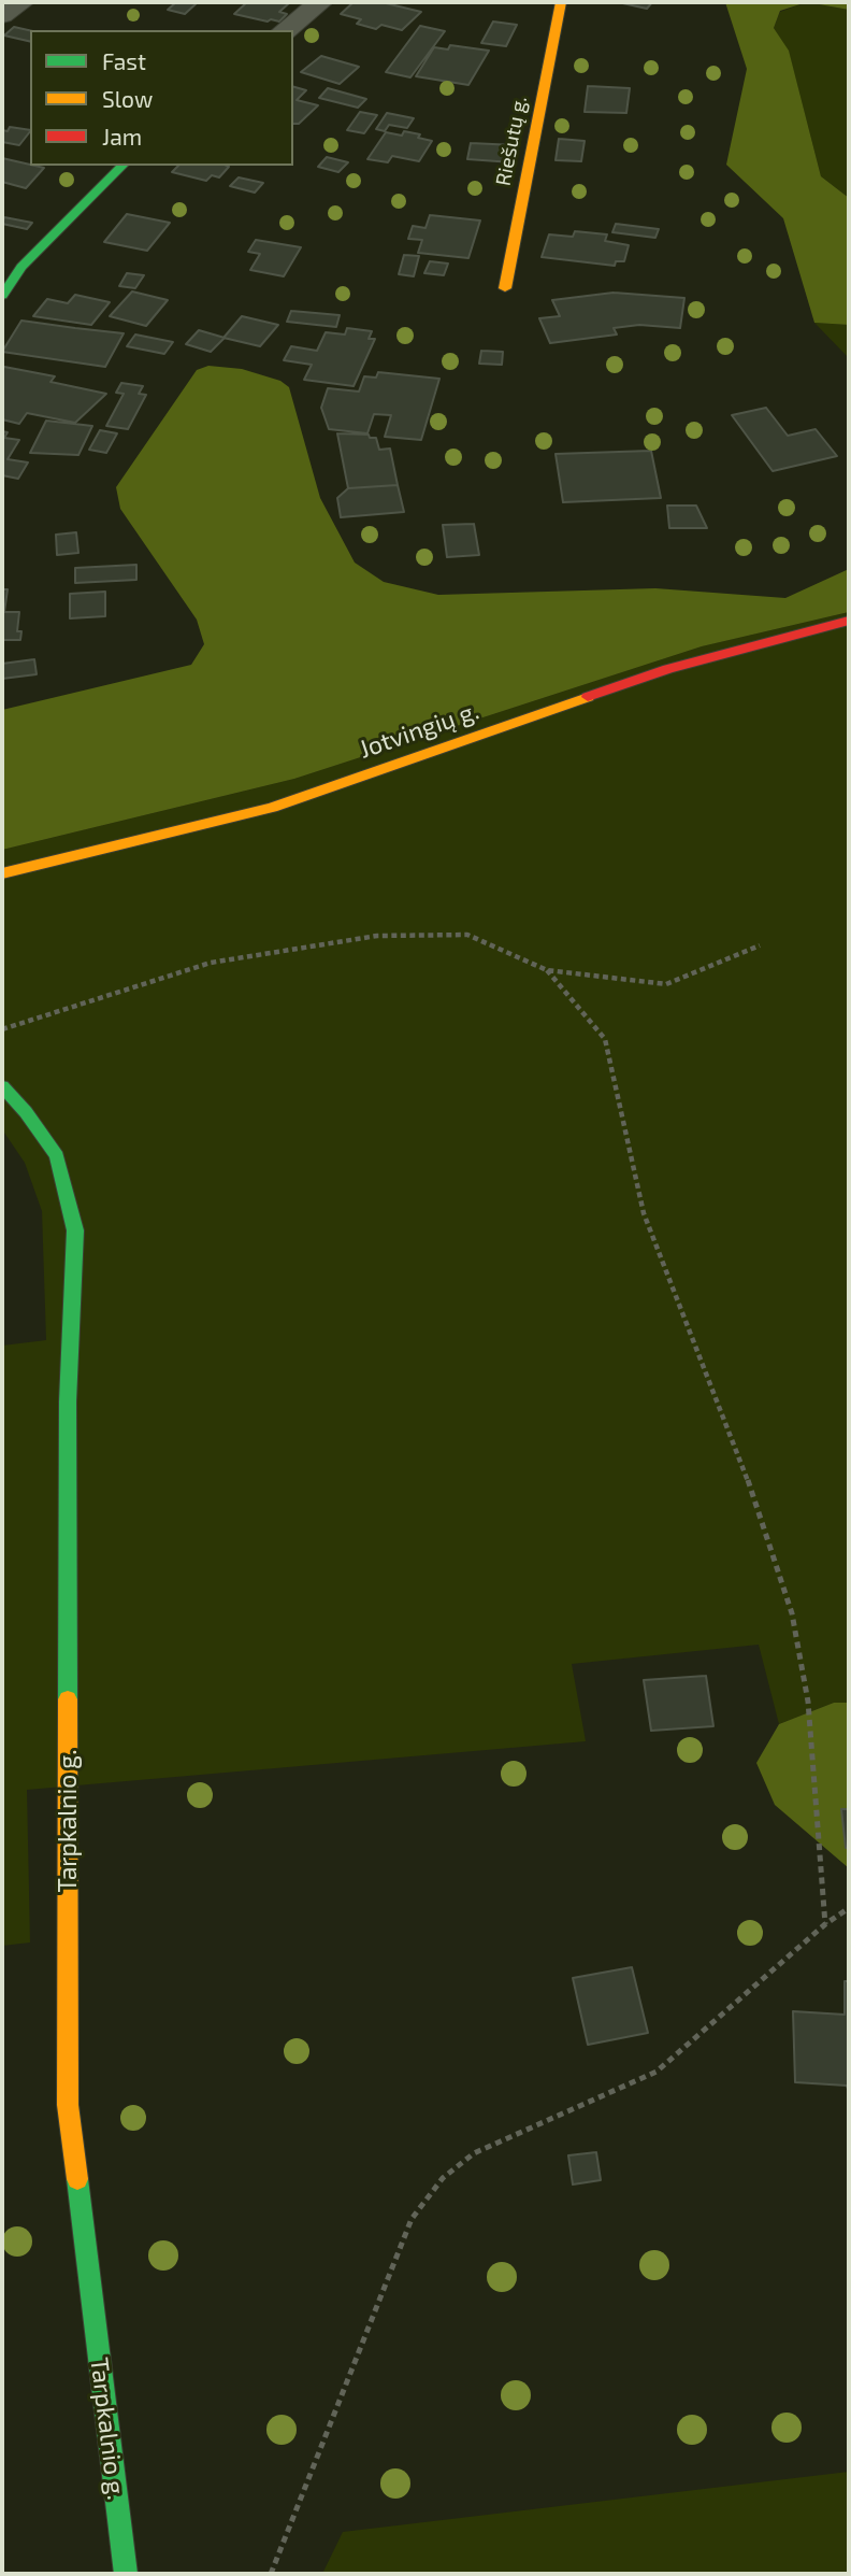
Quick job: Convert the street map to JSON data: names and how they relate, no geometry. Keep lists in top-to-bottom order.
{
  "streets": {
    "street": ["Riešutų g.", "Jotvingių g.", "Tarpkalnio g."]
  },
  "legend": ["Fast", "Slow", "Jam"]
}
